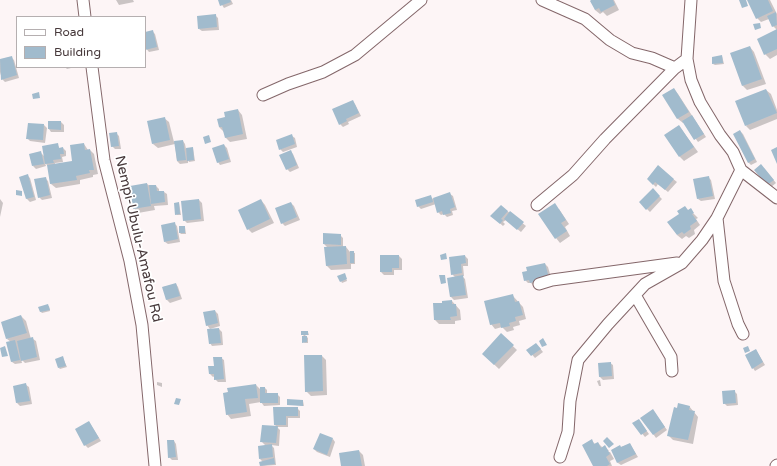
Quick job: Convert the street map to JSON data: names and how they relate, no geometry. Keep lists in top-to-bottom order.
{
  "streets": {
    "street": ["Nempi-Ubulu-Amafou Rd"]
  },
  "legend": ["Road", "Building"]
}
